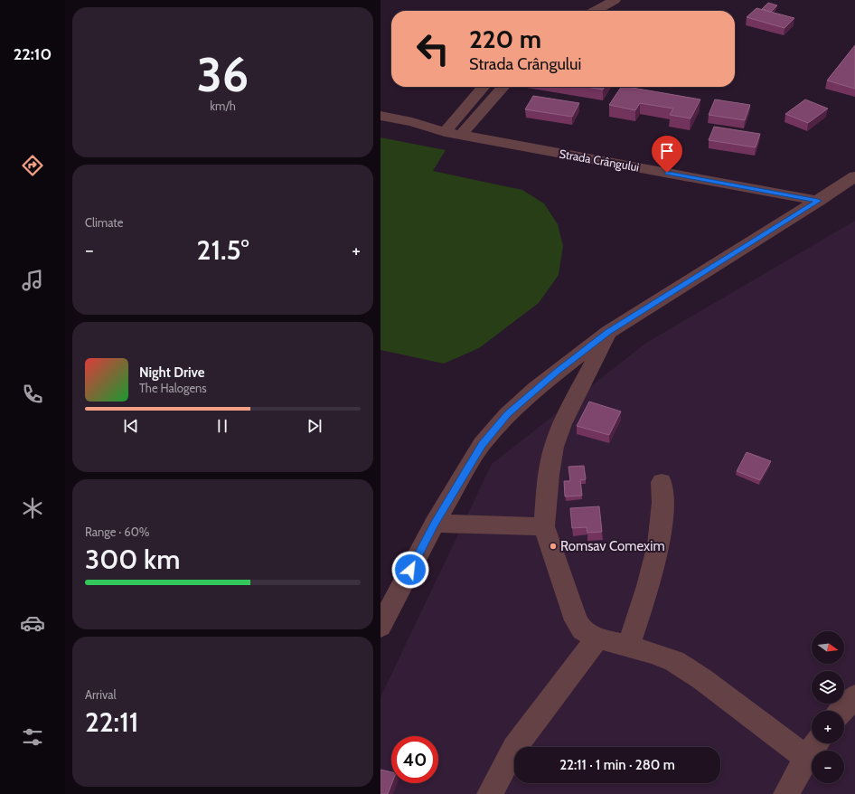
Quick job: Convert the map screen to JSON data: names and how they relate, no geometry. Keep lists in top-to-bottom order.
{
  "streets": {
    "street": ["Strada Crângului"]
  },
  "places": ["Romsav Comexim"],
  "north": "right",
  "page": {
    "tabs": "22:10",
    "tile": [
      ["36", "km/h"],
      "Climate",
      ["Range · 60%", "300 km"],
      ["Arrival", "22:11"]
    ],
    "turn": ["220 m", "Strada Crângului"],
    "heat": ["−", "21.5°", "+"],
    "song": ["Night Drive", "The Halogens"],
    "map_buttons": ["+", "−"],
    "limit": "40",
    "trip": "22:11 · 1 min · 280 m"
  }
}
